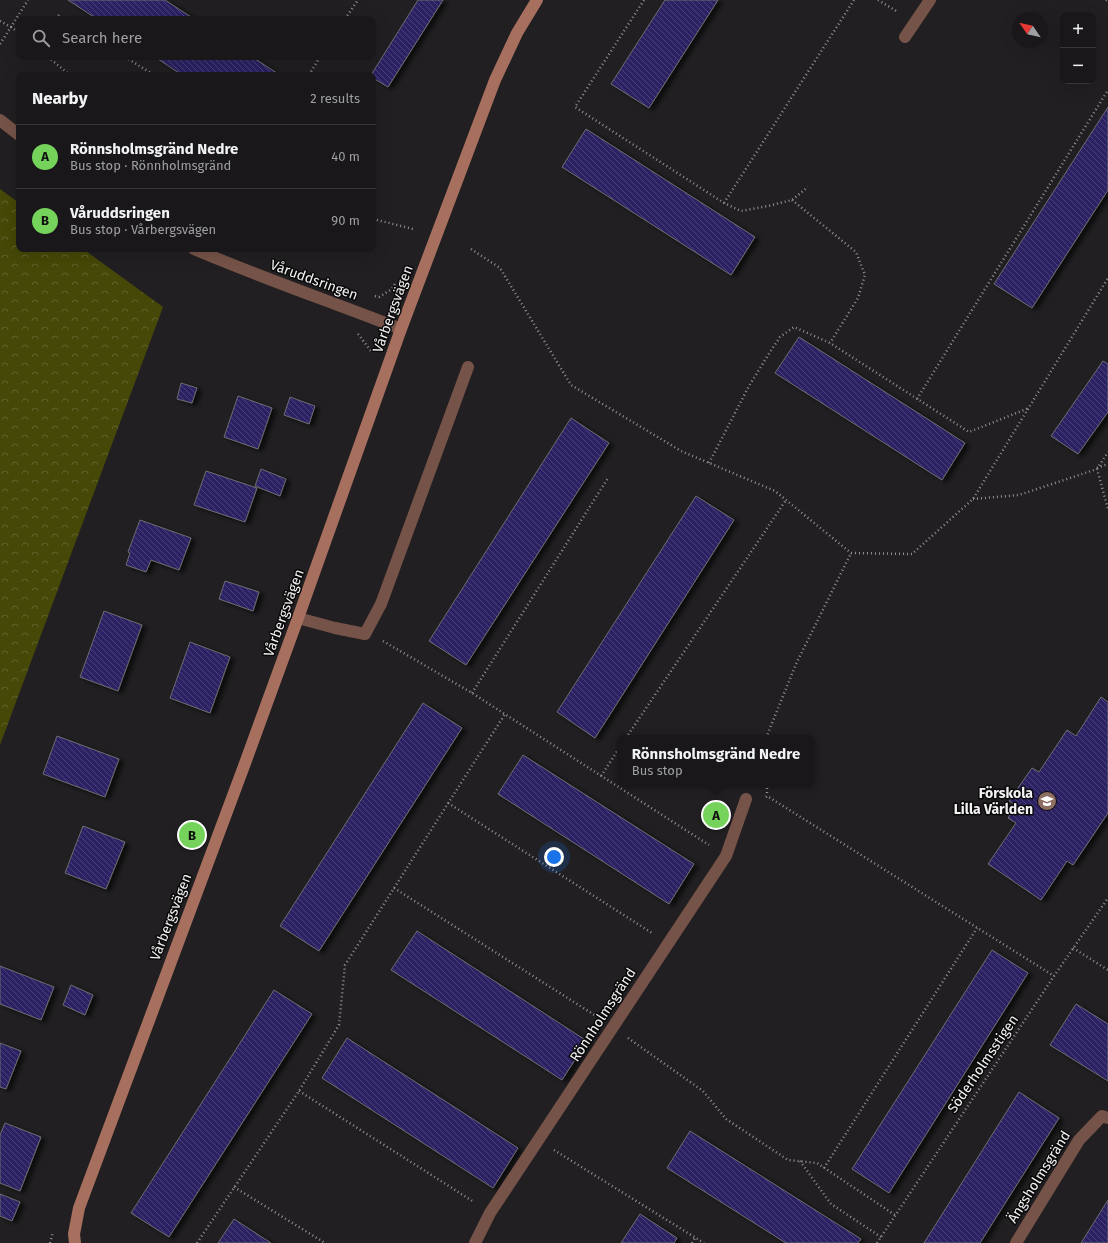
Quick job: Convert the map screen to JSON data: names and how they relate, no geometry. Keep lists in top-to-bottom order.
{
  "streets": {
    "street": [
      "Våruddsringen",
      "Vårbergsvägen",
      "Rönnholmsgränd",
      "Ängsholmsgränd"
    ],
    "path": ["Söderholmsstigen"]
  },
  "crossings": [
    ["Våruddsringen", "Vårbergsvägen"]
  ],
  "places": {
    "school or university": ["Förskola Lilla Världen"]
  },
  "north": "top left",
  "page": {
    "map_buttons": ["+", "−"],
    "search": "Search here",
    "heading": ["Nearby", "2 results"],
    "list": [
      {
        "mark": "A",
        "name": "Rönnsholmsgränd Nedre",
        "note": "Bus stop · Rönnholmsgränd",
        "value": "40 m"
      },
      {
        "mark": "B",
        "name": "Våruddsringen",
        "note": "Bus stop · Vårbergsvägen",
        "value": "90 m"
      }
    ],
    "popup": ["Rönnsholmsgränd Nedre", "Bus stop"],
    "pins": ["A", "B"]
  }
}
